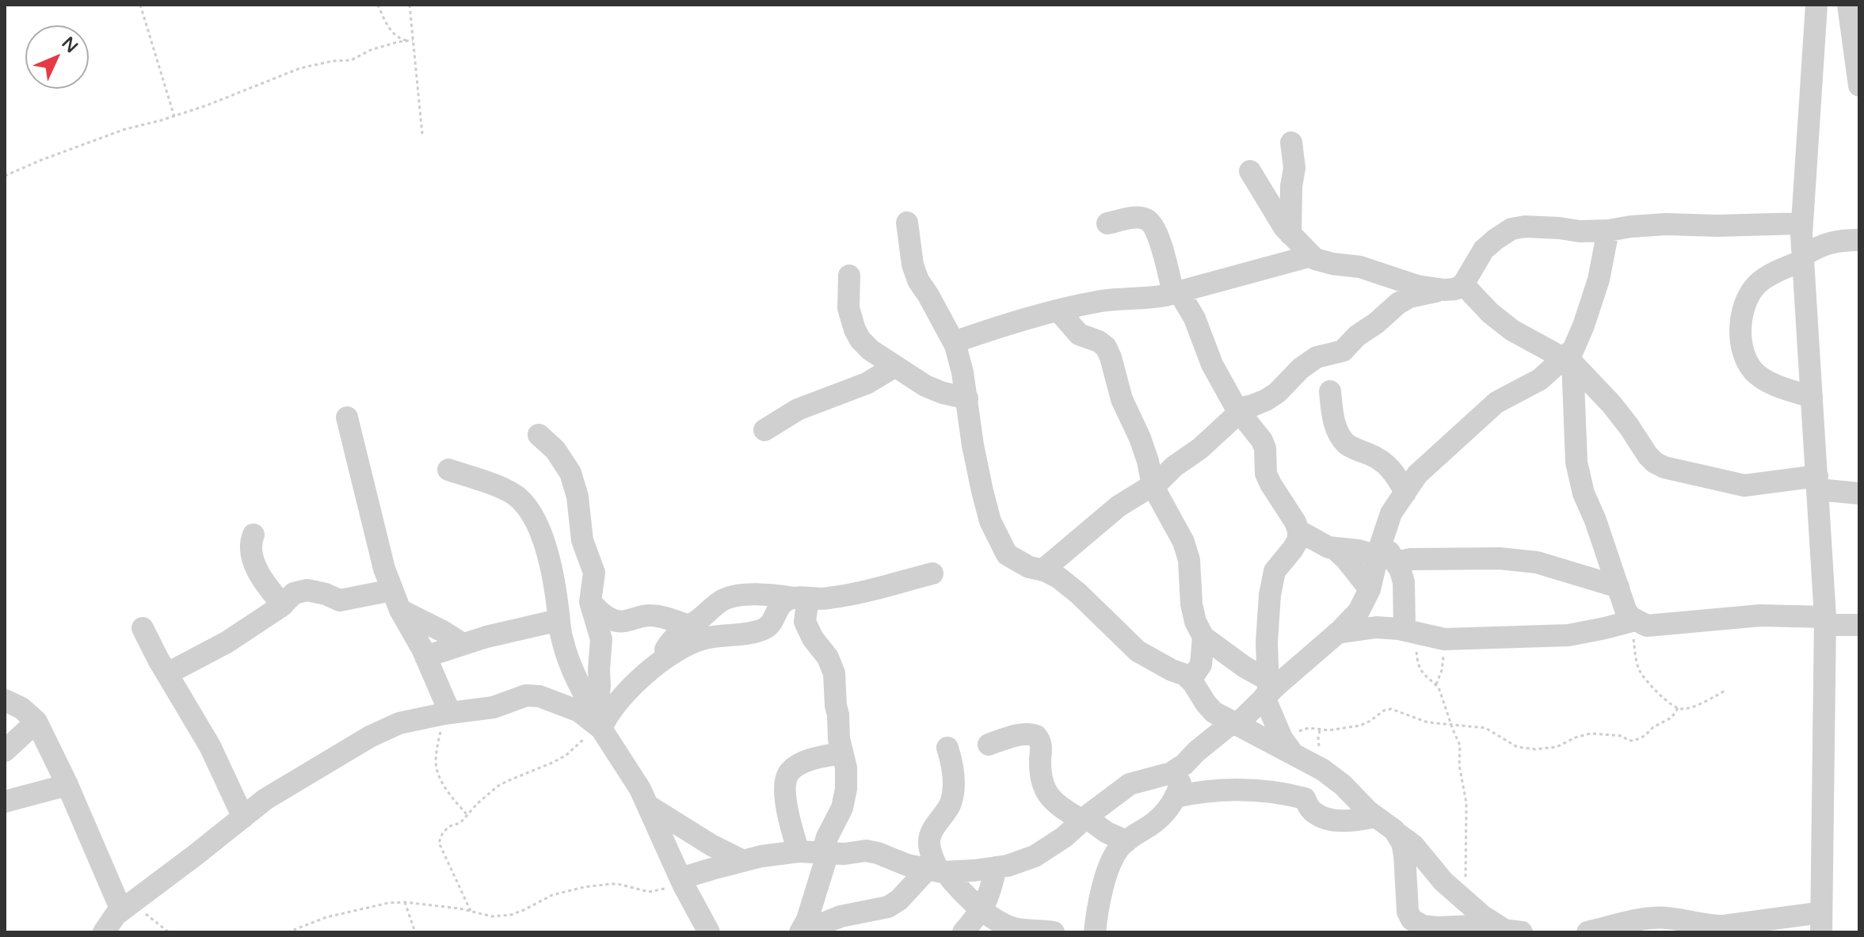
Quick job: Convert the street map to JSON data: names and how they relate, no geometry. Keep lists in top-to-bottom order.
{
  "north": "top right"
}
